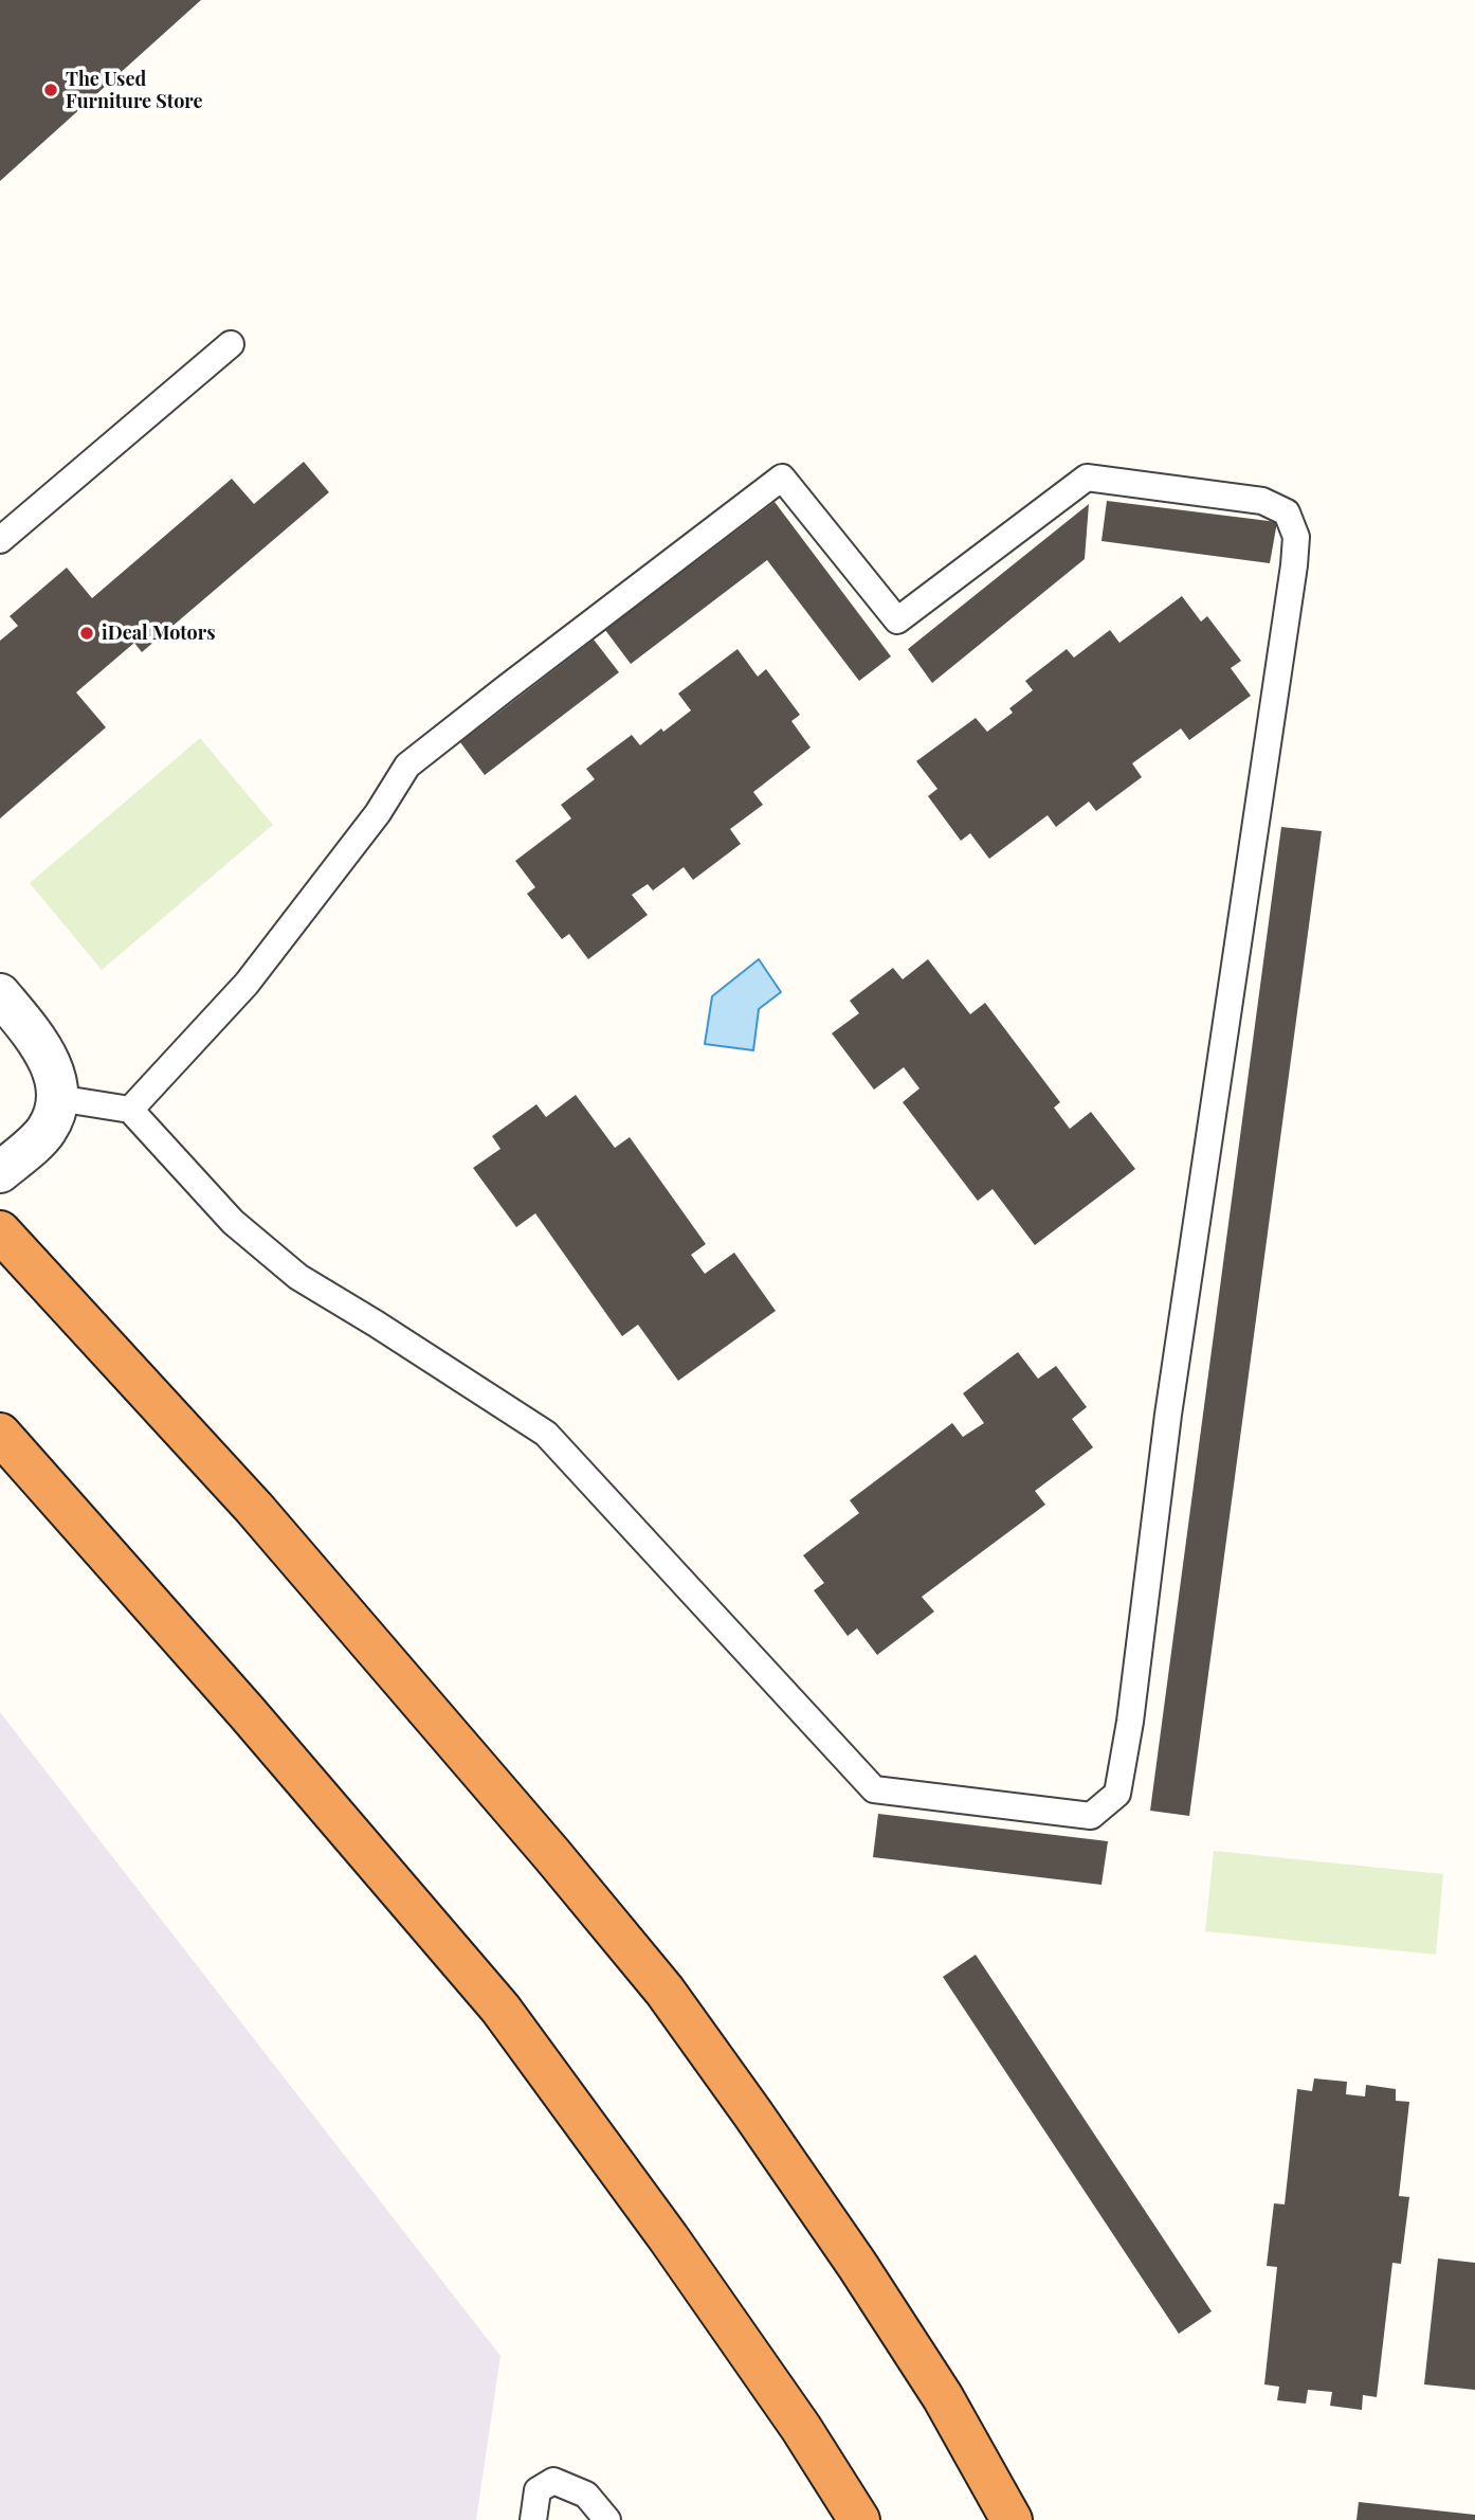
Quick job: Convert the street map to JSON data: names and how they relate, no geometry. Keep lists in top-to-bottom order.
{
  "places": ["The Used Furniture Store", "iDeal Motors"]
}
